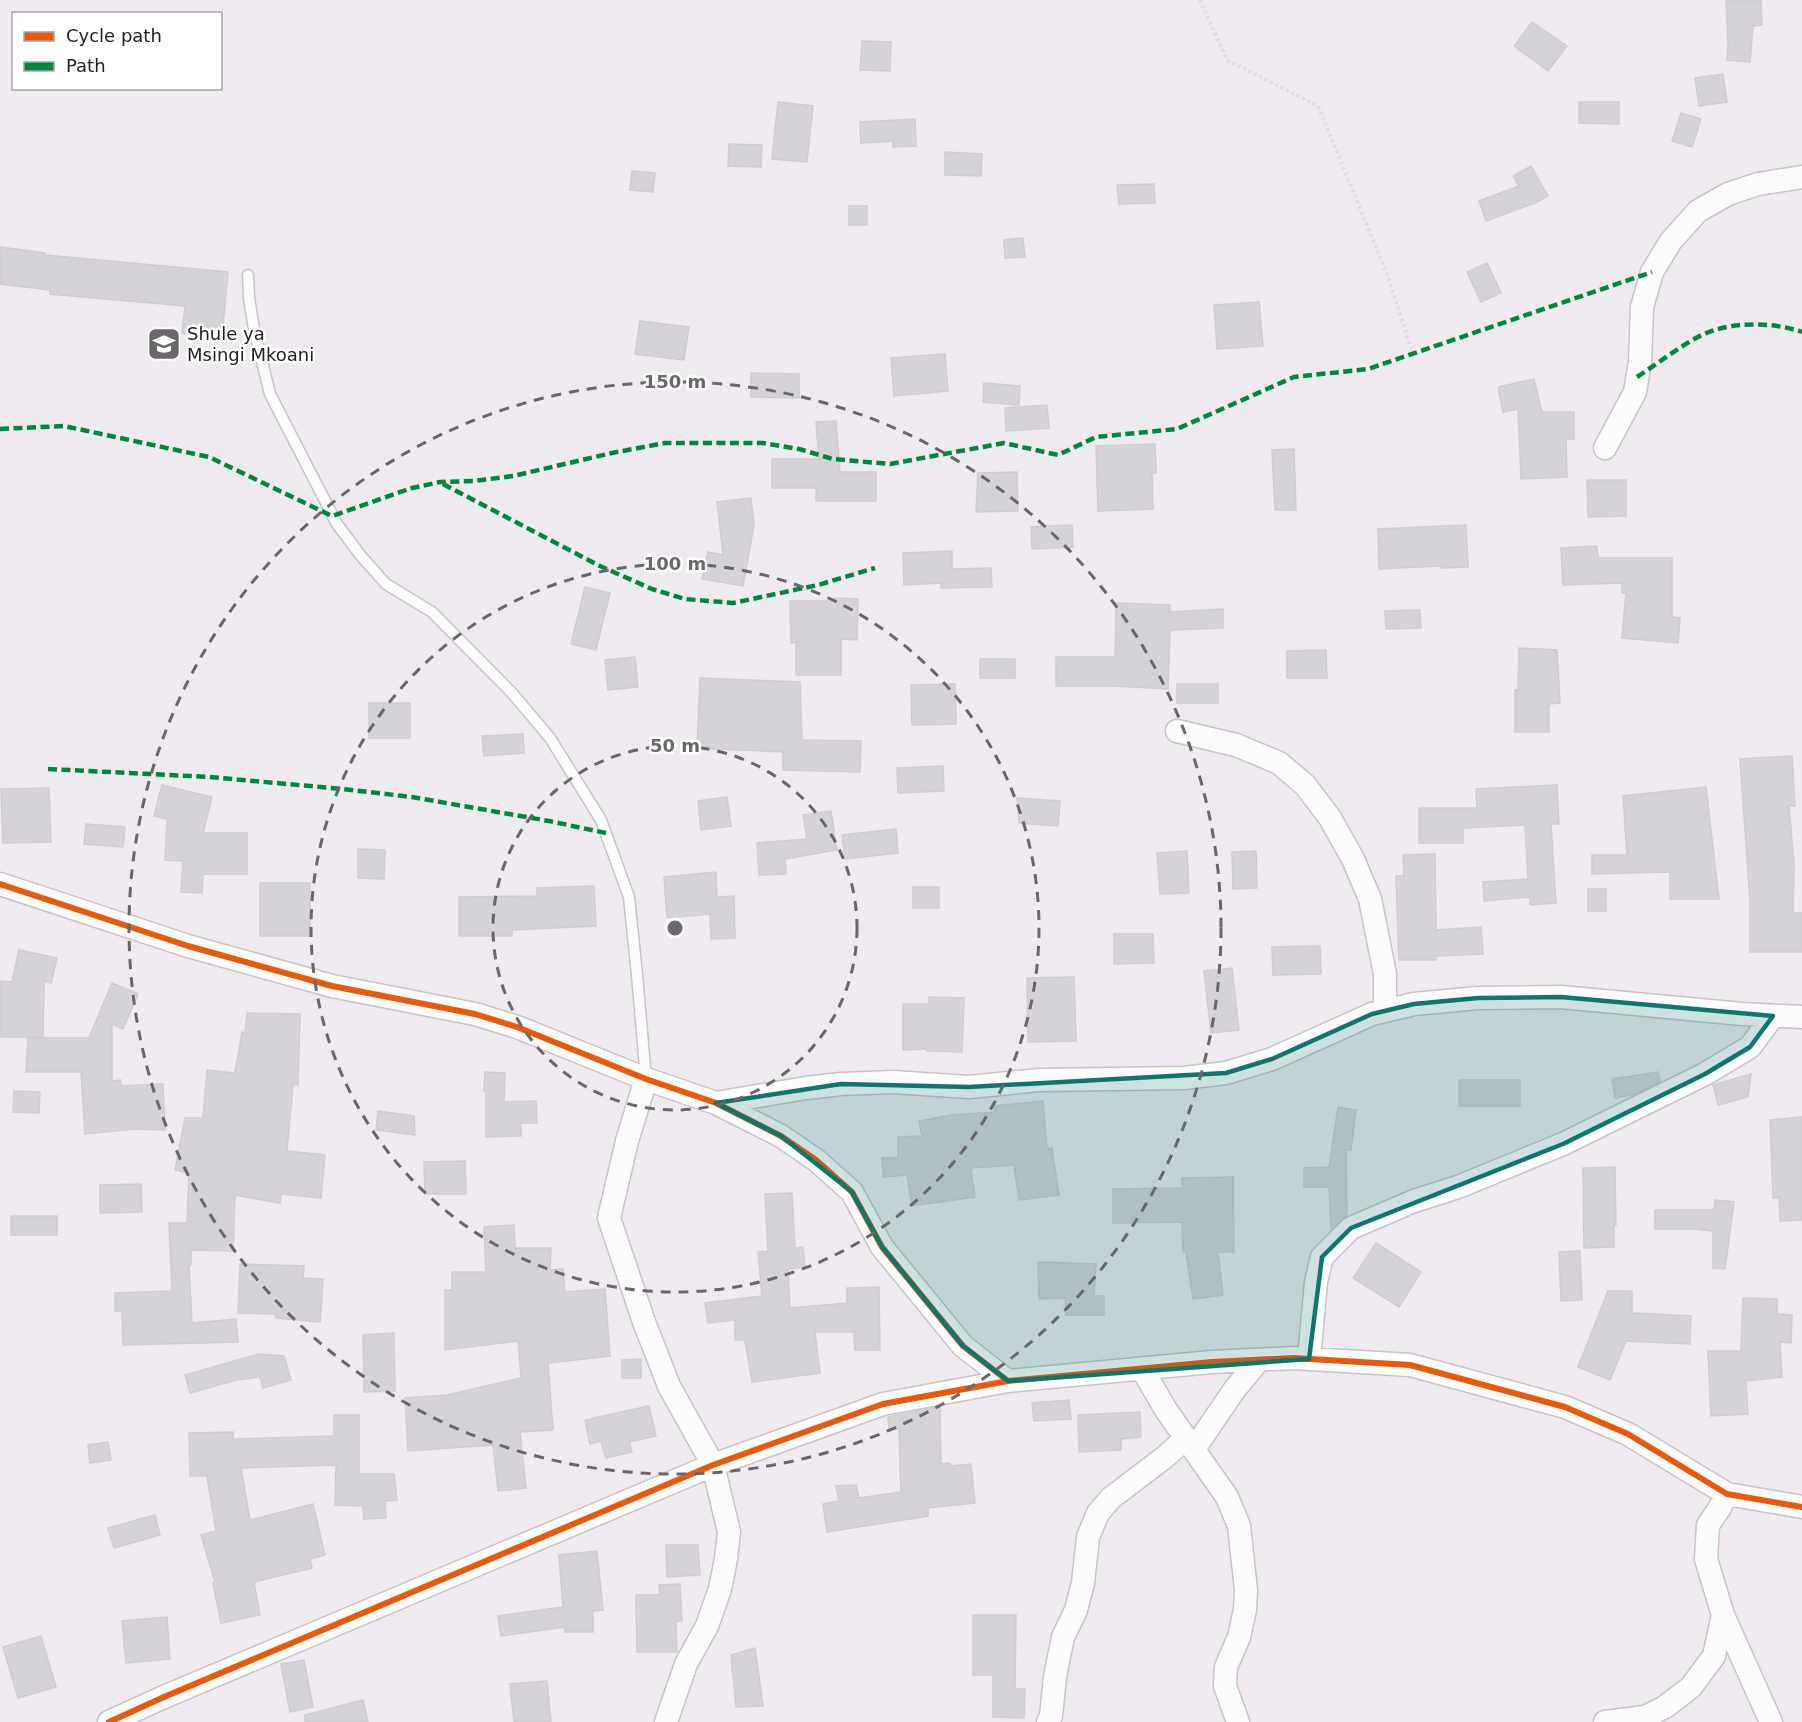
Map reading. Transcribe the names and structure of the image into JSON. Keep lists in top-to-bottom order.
{
  "places": {
    "school or university": ["Shule ya Msingi Mkoani"]
  },
  "legend": ["Cycle path", "Path"],
  "rings": ["150 m", "100 m", "50 m"]
}
